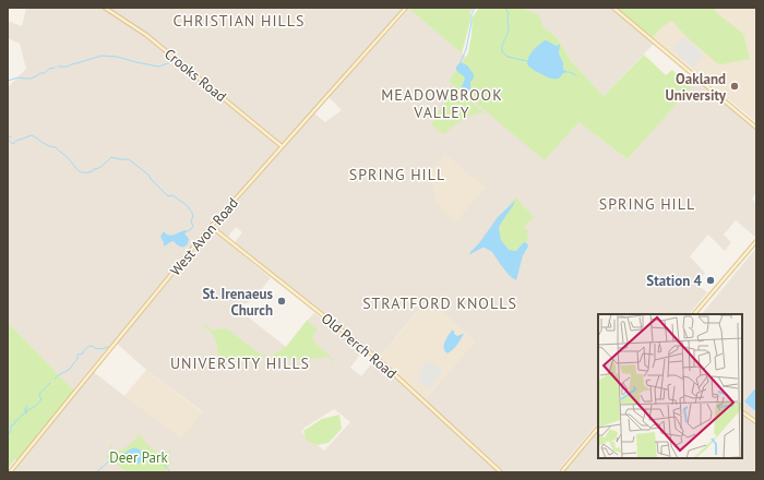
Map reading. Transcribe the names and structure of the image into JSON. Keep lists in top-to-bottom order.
{
  "streets": {
    "street": ["Crooks Road", "West Avon Road", "Old Perch Road"]
  },
  "crossings": [
    ["Crooks Road", "West Avon Road"],
    ["West Avon Road", "Old Perch Road"]
  ],
  "districts": [
    "CHRISTIAN HILLS",
    "MEADOWBROOK VALLEY",
    "SPRING HILL",
    "SPRING HILL",
    "STRATFORD KNOLLS",
    "UNIVERSITY HILLS"
  ],
  "parks": ["Deer Park"],
  "places": ["Oakland University", "Station 4", "St. Irenaeus Church"]
}
